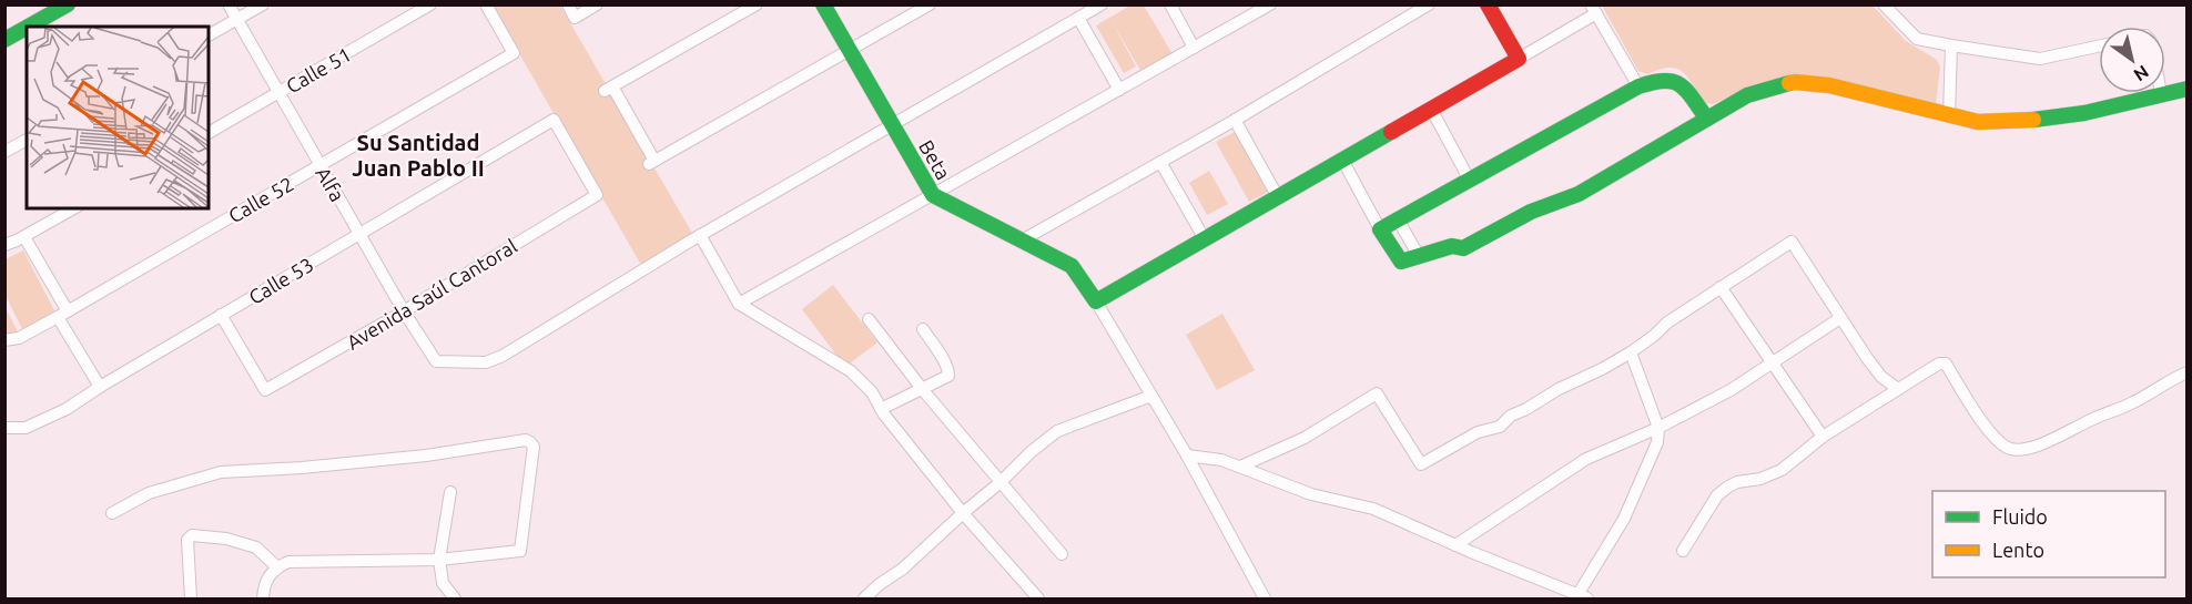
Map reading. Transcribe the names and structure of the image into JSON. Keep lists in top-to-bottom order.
{
  "streets": {
    "street": [
      "Calle 51",
      "Beta",
      "Alfa",
      "Calle 52",
      "Calle 53",
      "Avenida Saúl Cantoral"
    ]
  },
  "crossings": [
    ["Calle 51", "Alfa"],
    ["Alfa", "Calle 52"],
    ["Alfa", "Calle 53"],
    ["Alfa", "Avenida Saúl Cantoral"],
    ["Calle 53", "Avenida Saúl Cantoral"]
  ],
  "districts": ["Su Santidad Juan Pablo II"],
  "legend": ["Fluido", "Lento"],
  "north": "bottom right"
}
